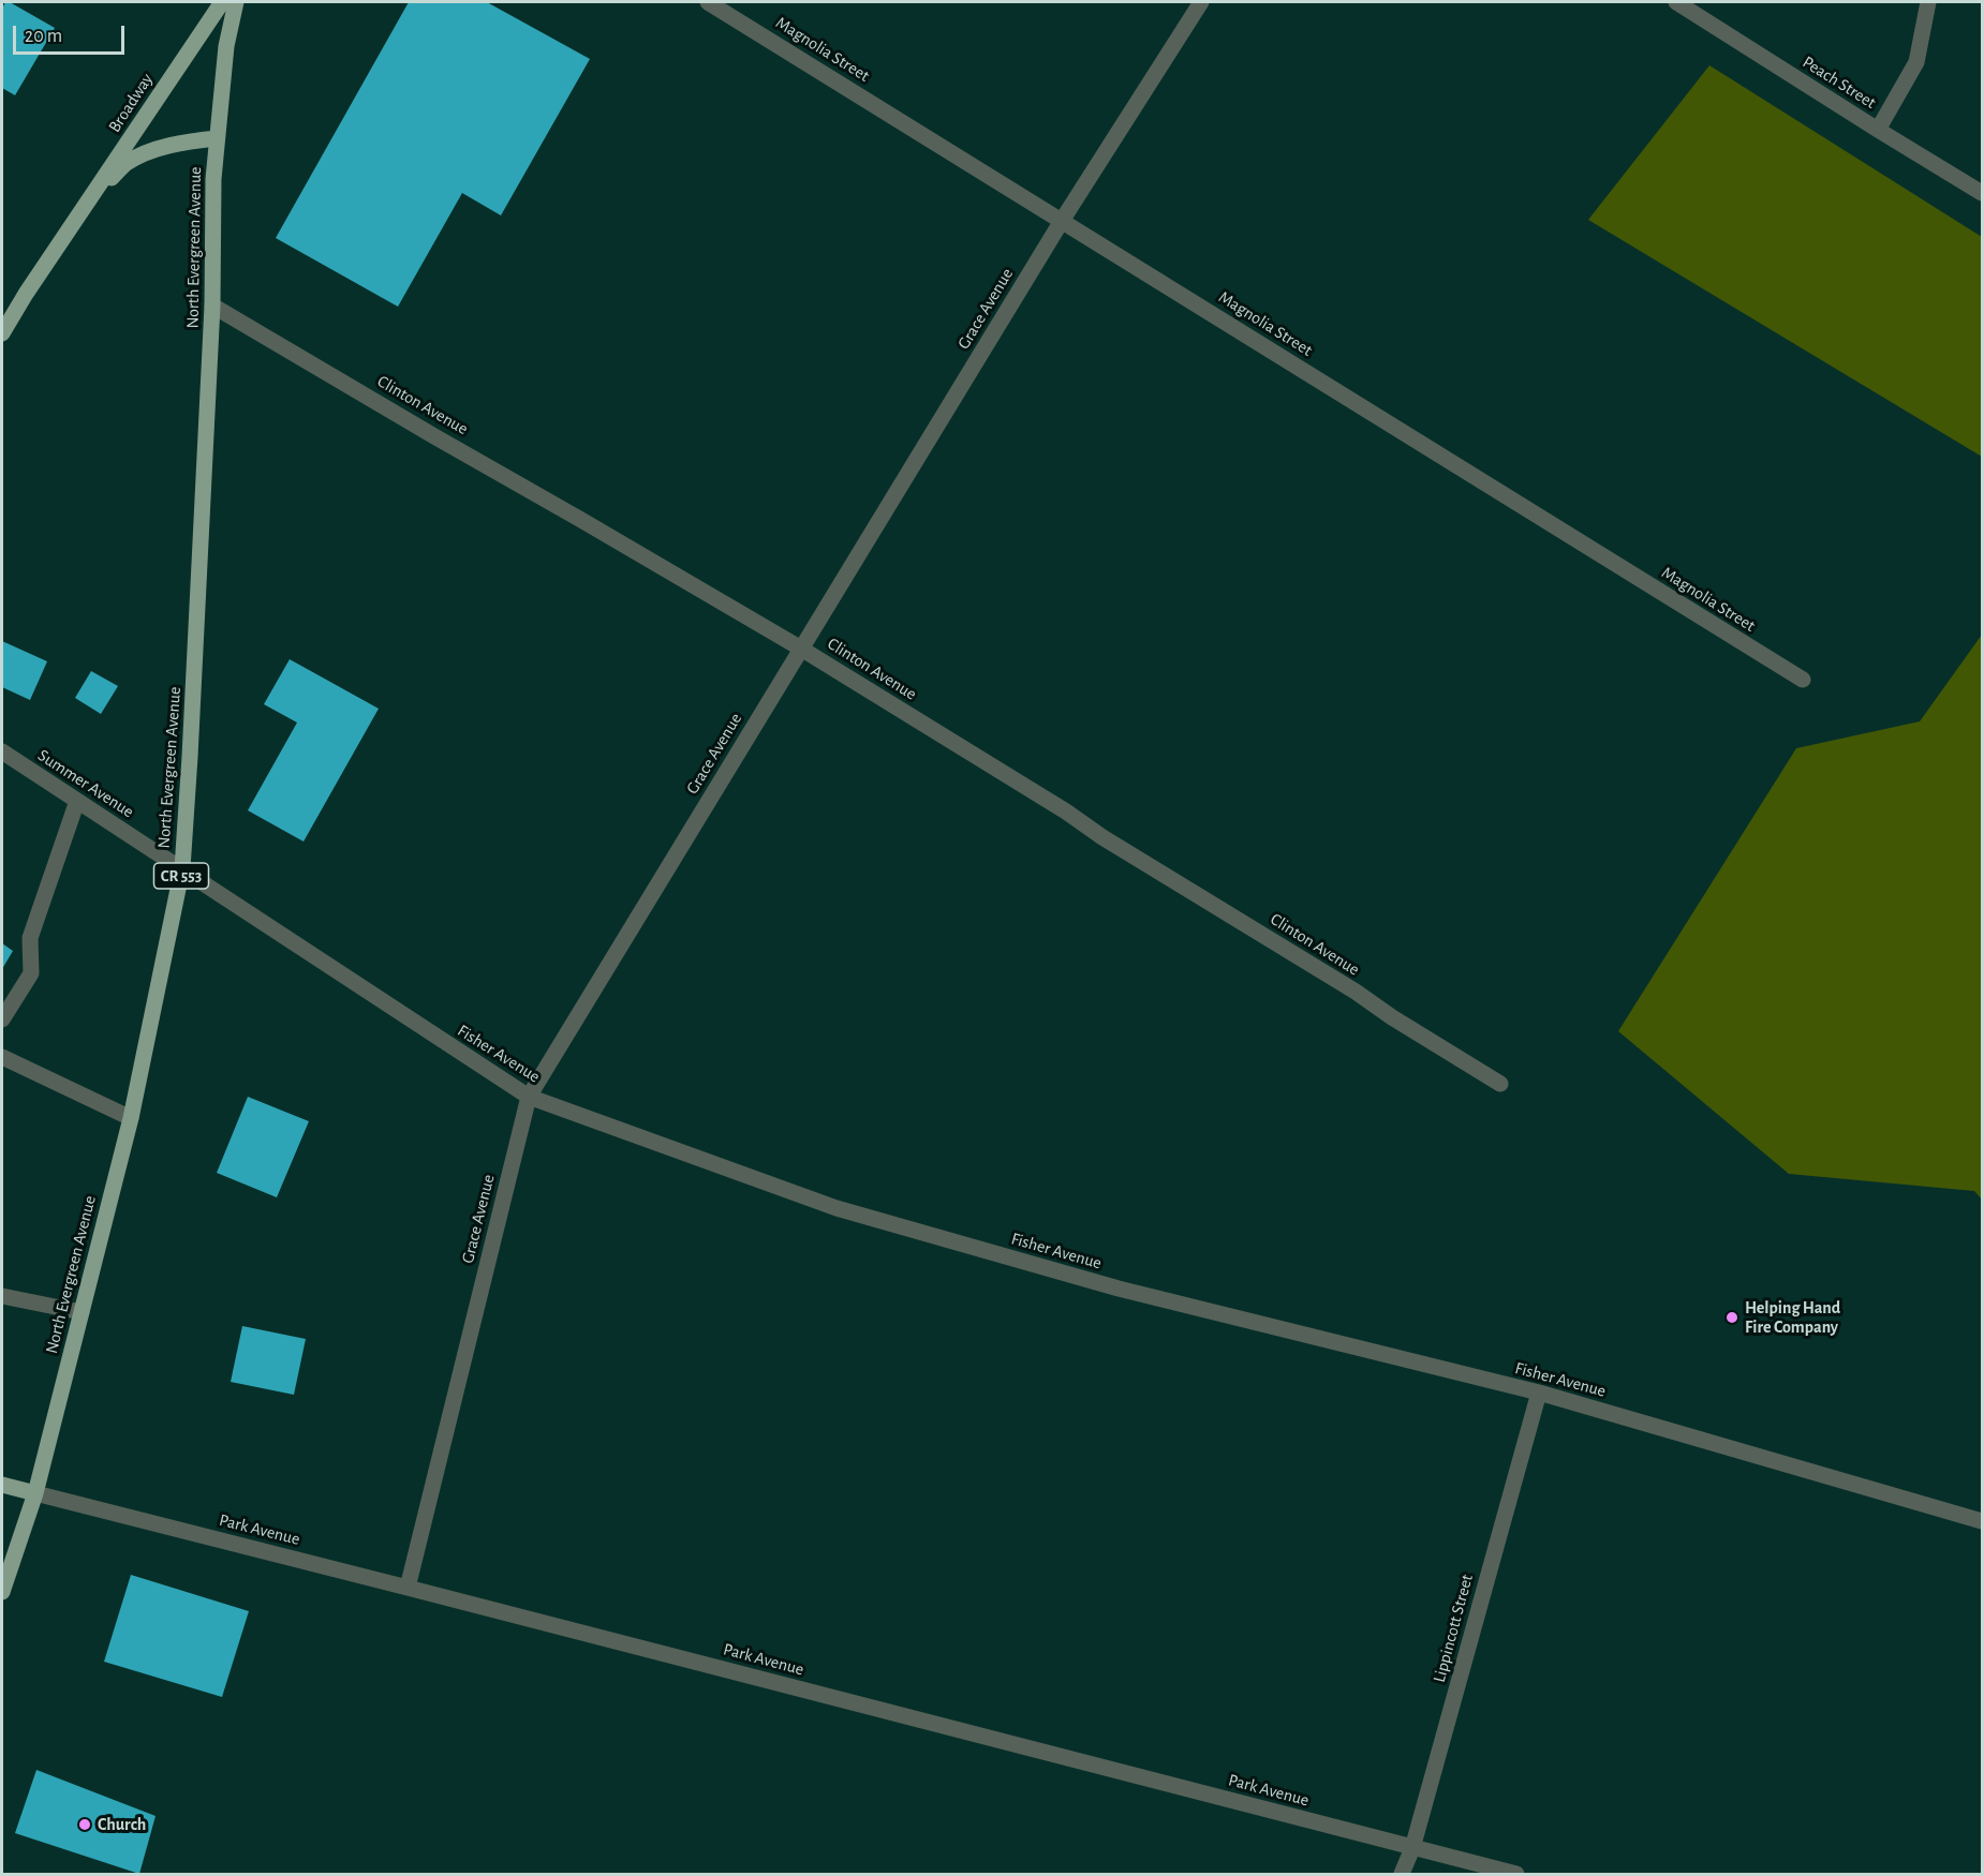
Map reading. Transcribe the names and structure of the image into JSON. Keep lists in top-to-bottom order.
{
  "streets": {
    "main road": [
      "Broadway",
      "North Evergreen Avenue",
      "CR 553",
      "Park Avenue"
    ],
    "street": [
      "Magnolia Street",
      "Peach Street",
      "Grace Avenue",
      "Clinton Avenue",
      "Summer Avenue",
      "Fisher Avenue",
      "Lippincott Street"
    ]
  },
  "crossings": [
    ["Magnolia Street", "Grace Avenue"],
    ["Broadway", "North Evergreen Avenue"],
    ["North Evergreen Avenue", "Clinton Avenue"],
    ["North Evergreen Avenue", "Summer Avenue"],
    ["North Evergreen Avenue", "Fisher Avenue"],
    ["North Evergreen Avenue", "Park Avenue"],
    ["Grace Avenue", "Clinton Avenue"],
    ["Grace Avenue", "Fisher Avenue"],
    ["Grace Avenue", "Park Avenue"],
    ["Summer Avenue", "Fisher Avenue"],
    ["Fisher Avenue", "Lippincott Street"],
    ["Park Avenue", "Lippincott Street"]
  ],
  "places": ["Helping Hand Fire Company", "Church"],
  "scale_bar": "20 m"
}
